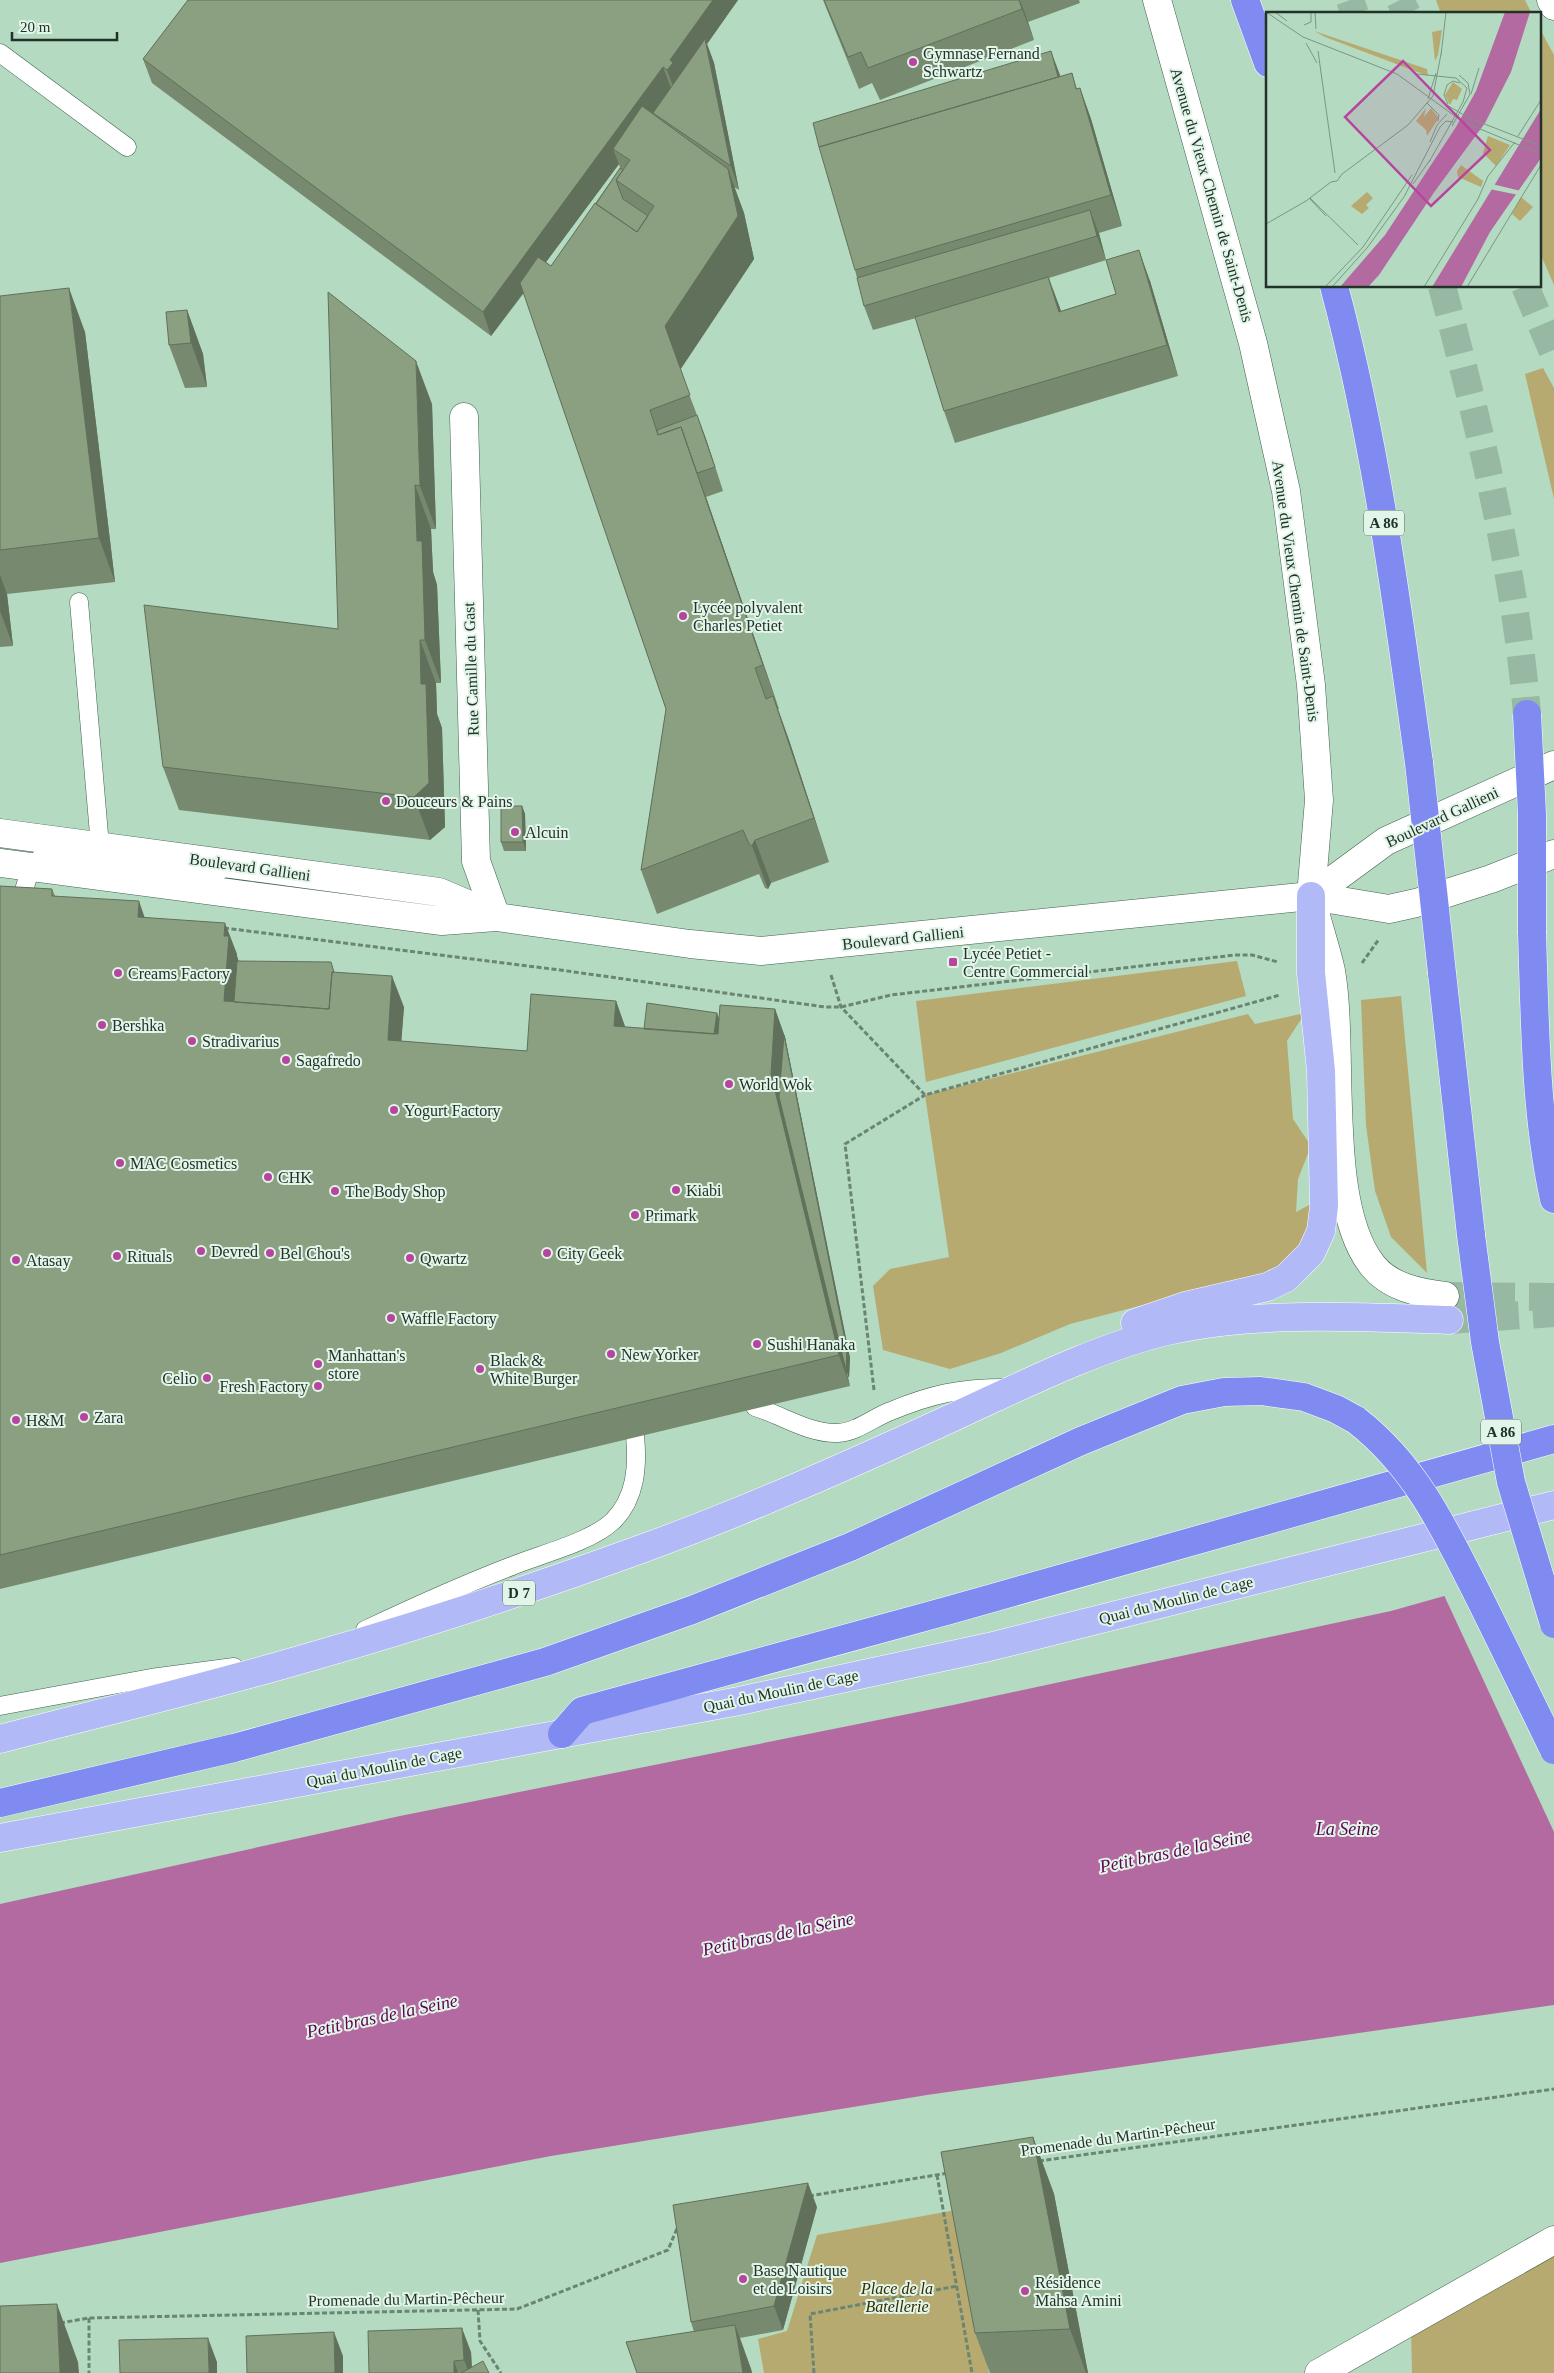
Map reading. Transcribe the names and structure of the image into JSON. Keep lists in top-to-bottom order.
{
  "streets": {
    "highway": ["A 86"],
    "main road": [
      "Avenue du Vieux Chemin de Saint-Denis",
      "Rue Camille du Gast",
      "Boulevard Gallieni",
      "D 7",
      "Quai du Moulin de Cage"
    ],
    "path": ["Promenade du Martin-Pêcheur"]
  },
  "crossings": [
    ["Avenue du Vieux Chemin de Saint-Denis", "Boulevard Gallieni"],
    ["Avenue du Vieux Chemin de Saint-Denis", "D 7"],
    ["Rue Camille du Gast", "Boulevard Gallieni"]
  ],
  "water": ["La Seine", "Petit bras de la Seine"],
  "parks": ["Place de la Batellerie"],
  "places": {
    "other": [
      "Gymnase Fernand Schwartz",
      "Lycée polyvalent Charles Petiet",
      "Douceurs & Pains",
      "Alcuin",
      "Creams Factory",
      "Bershka",
      "Stradivarius",
      "Sagafredo",
      "World Wok",
      "Yogurt Factory",
      "MAC Cosmetics",
      "CHK",
      "Kiabi",
      "The Body Shop",
      "Primark",
      "Devred",
      "Bel Chou's",
      "City Geek",
      "Rituals",
      "Qwartz",
      "Atasay",
      "Waffle Factory",
      "Sushi Hanaka",
      "New Yorker",
      "Manhattan's store",
      "Black & White Burger",
      "Celio",
      "Fresh Factory",
      "Zara",
      "H&M",
      "Base Nautique et de Loisirs",
      "Résidence Mahsa Amini"
    ],
    "transit": ["Lycée Petiet - Centre Commercial"]
  },
  "scale_bar": "20 m"
}
